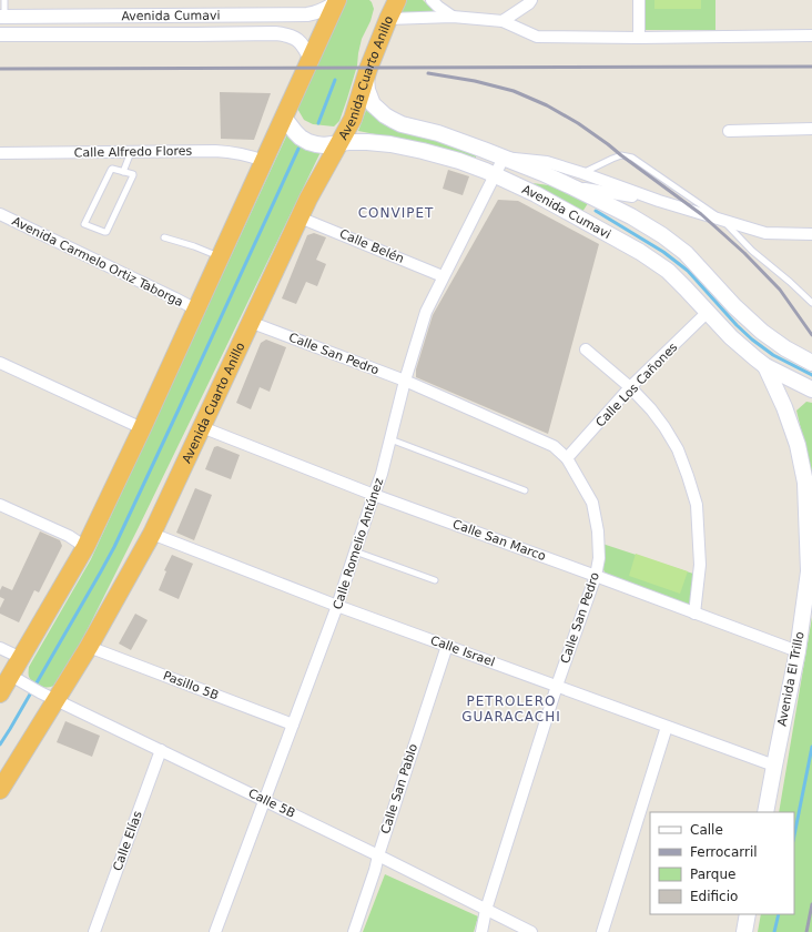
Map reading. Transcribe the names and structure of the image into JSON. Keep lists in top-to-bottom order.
{
  "streets": {
    "highway": ["Avenida Cuarto Anillo"],
    "main road": ["Avenida Cumavi", "Avenida El Trillo"],
    "street": [
      "Calle Alfredo Flores",
      "Calle Belén",
      "Avenida Carmelo Ortiz Taborga",
      "Calle San Pedro",
      "Calle Los Cañones",
      "Calle San Marco",
      "Calle Romelio Antúnez",
      "Calle Israel",
      "Pasillo 5B",
      "Calle San Pablo",
      "Calle 5B",
      "Calle Elías"
    ]
  },
  "crossings": [
    ["Avenida Cumavi", "Avenida Cuarto Anillo"],
    ["Avenida Cumavi", "Calle Los Cañones"],
    ["Avenida Cumavi", "Calle Romelio Antúnez"],
    ["Avenida Cumavi", "Avenida El Trillo"],
    ["Avenida Cuarto Anillo", "Calle Belén"],
    ["Avenida Cuarto Anillo", "Calle San Pedro"],
    ["Avenida Cuarto Anillo", "Calle San Marco"],
    ["Avenida Cuarto Anillo", "Calle Israel"],
    ["Avenida Cuarto Anillo", "Pasillo 5B"],
    ["Avenida Cuarto Anillo", "Calle 5B"],
    ["Calle Belén", "Calle Romelio Antúnez"],
    ["Calle San Pedro", "Calle Los Cañones"],
    ["Calle San Pedro", "Calle San Marco"],
    ["Calle San Pedro", "Calle Romelio Antúnez"],
    ["Calle San Pedro", "Calle Israel"],
    ["Calle San Pedro", "Calle 5B"],
    ["Calle San Marco", "Calle Romelio Antúnez"],
    ["Calle San Marco", "Avenida El Trillo"],
    ["Calle Romelio Antúnez", "Calle Israel"],
    ["Calle Romelio Antúnez", "Pasillo 5B"],
    ["Calle Romelio Antúnez", "Calle 5B"],
    ["Calle Israel", "Avenida El Trillo"],
    ["Calle Israel", "Calle San Pablo"],
    ["Calle San Pablo", "Calle 5B"],
    ["Calle 5B", "Calle Elías"]
  ],
  "districts": ["CONVIPET", "PETROLERO GUARACACHI"],
  "legend": [
    "Calle",
    "Ferrocarril",
    "Parque",
    "Edificio"
  ]
}
